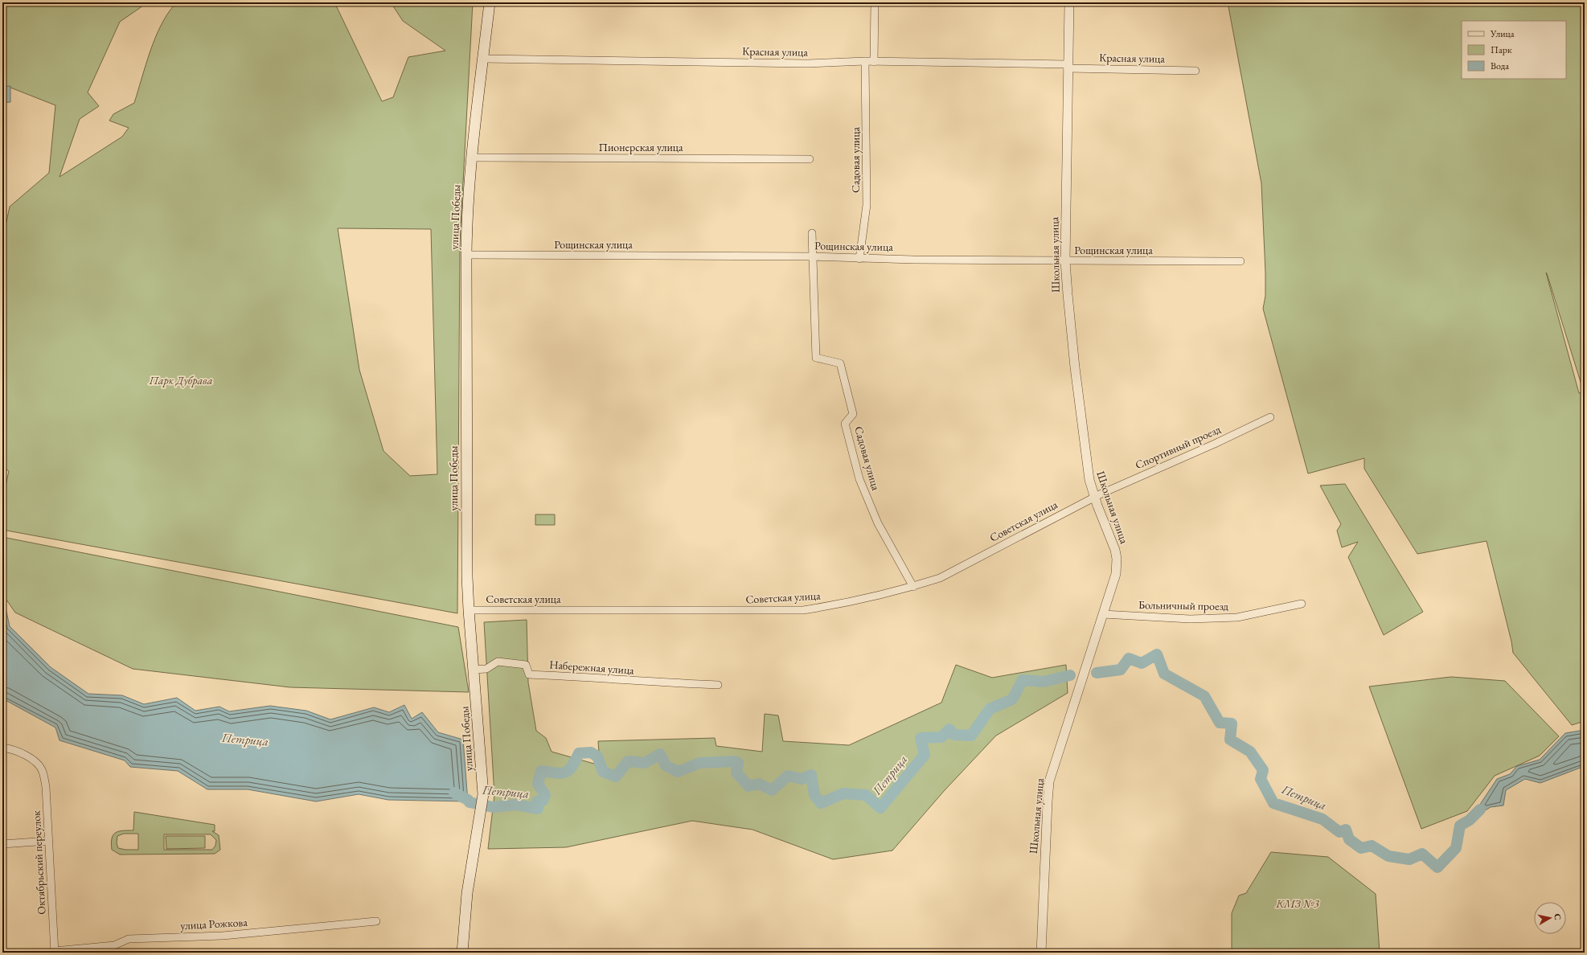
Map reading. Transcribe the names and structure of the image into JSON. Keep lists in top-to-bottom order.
{
  "streets": {
    "main road": ["улица Победы"],
    "street": [
      "Красная улица",
      "Пионерская улица",
      "Садовая улица",
      "Рощинская улица",
      "Школьная улица",
      "Спортивный проезд",
      "Советская улица",
      "Больничный проезд",
      "Набережная улица",
      "Октябрьский переулок",
      "улица Рожкова"
    ]
  },
  "crossings": [
    ["Красная улица", "Садовая улица"],
    ["Красная улица", "улица Победы"],
    ["Красная улица", "Школьная улица"],
    ["Пионерская улица", "улица Победы"],
    ["Садовая улица", "Рощинская улица"],
    ["Садовая улица", "Советская улица"],
    ["улица Победы", "Рощинская улица"],
    ["улица Победы", "Советская улица"],
    ["улица Победы", "Набережная улица"],
    ["Рощинская улица", "Школьная улица"],
    ["Школьная улица", "Спортивный проезд"],
    ["Школьная улица", "Советская улица"],
    ["Школьная улица", "Больничный проезд"],
    ["Спортивный проезд", "Советская улица"],
    ["Октябрьский переулок", "улица Рожкова"]
  ],
  "water": ["Петрица"],
  "parks": ["Парк Дубрава", "КМЗ №3"],
  "legend": ["Улица", "Парк", "Вода"],
  "north": "right"
}
